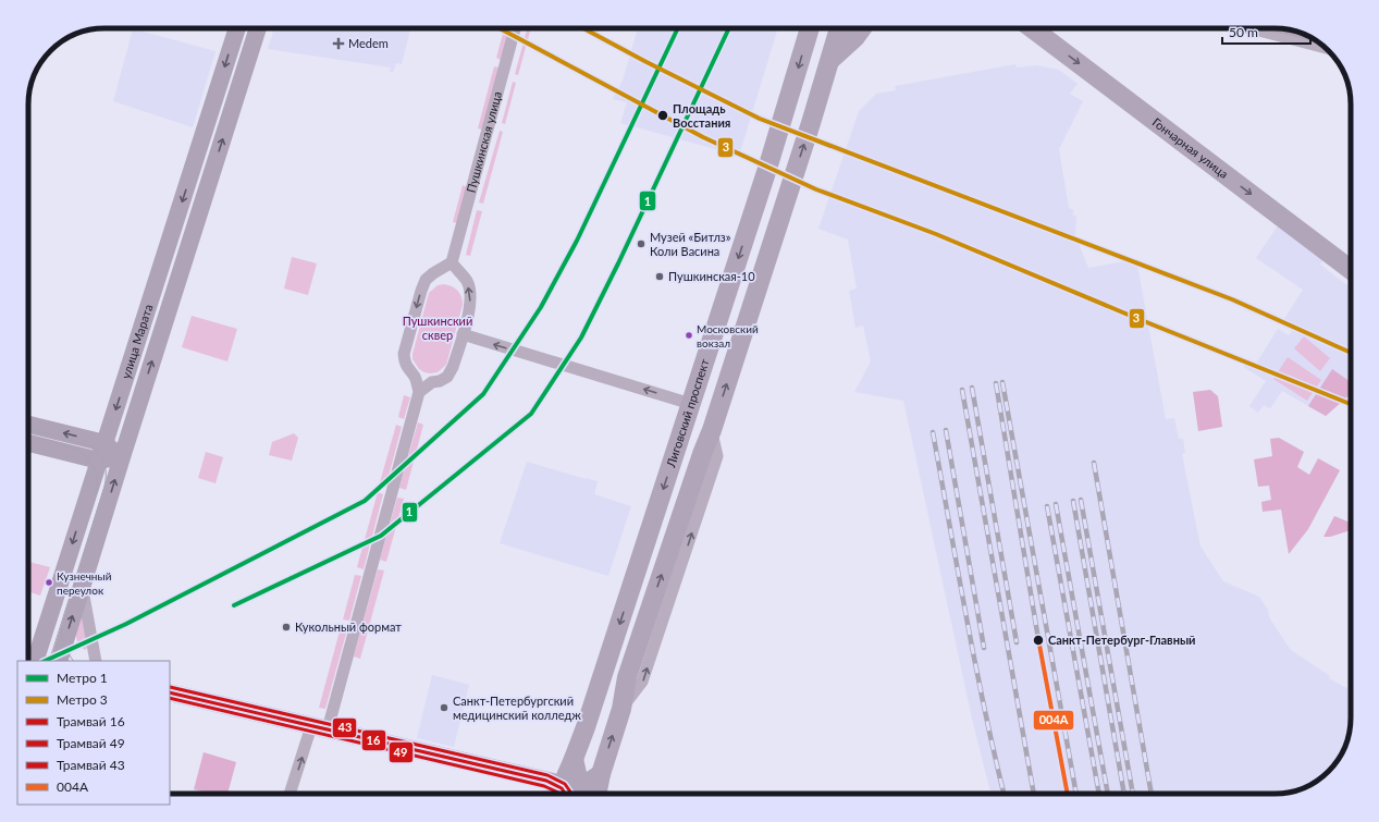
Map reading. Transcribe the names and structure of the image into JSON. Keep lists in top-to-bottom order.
{
  "streets": {
    "main road": ["Гончарная улица", "Лиговский проспект"],
    "street": ["Пушкинская улица", "улица Марата"]
  },
  "one_way": ["Гончарная улица"],
  "parks": ["Пушкинский сквер"],
  "places": {
    "health": ["Medem"],
    "other": [
      "Площадь Восстания",
      "Музей «Битлз» Коли Васина",
      "Пушкинская-10",
      "Московский вокзал",
      "Кузнечный переулок",
      "Кукольный формат",
      "Санкт-Петербург-Главный",
      "Санкт-Петербургский медицинский колледж"
    ]
  },
  "lines": [
    "metro line 1",
    "metro line 3",
    "transit line 004А",
    "tram line 43",
    "tram line 16",
    "tram line 49"
  ],
  "legend": [
    "Метро 1",
    "Метро 3",
    "Трамвай 16",
    "Трамвай 49",
    "Трамвай 43",
    "004А"
  ],
  "scale_bar": "50 m"
}
